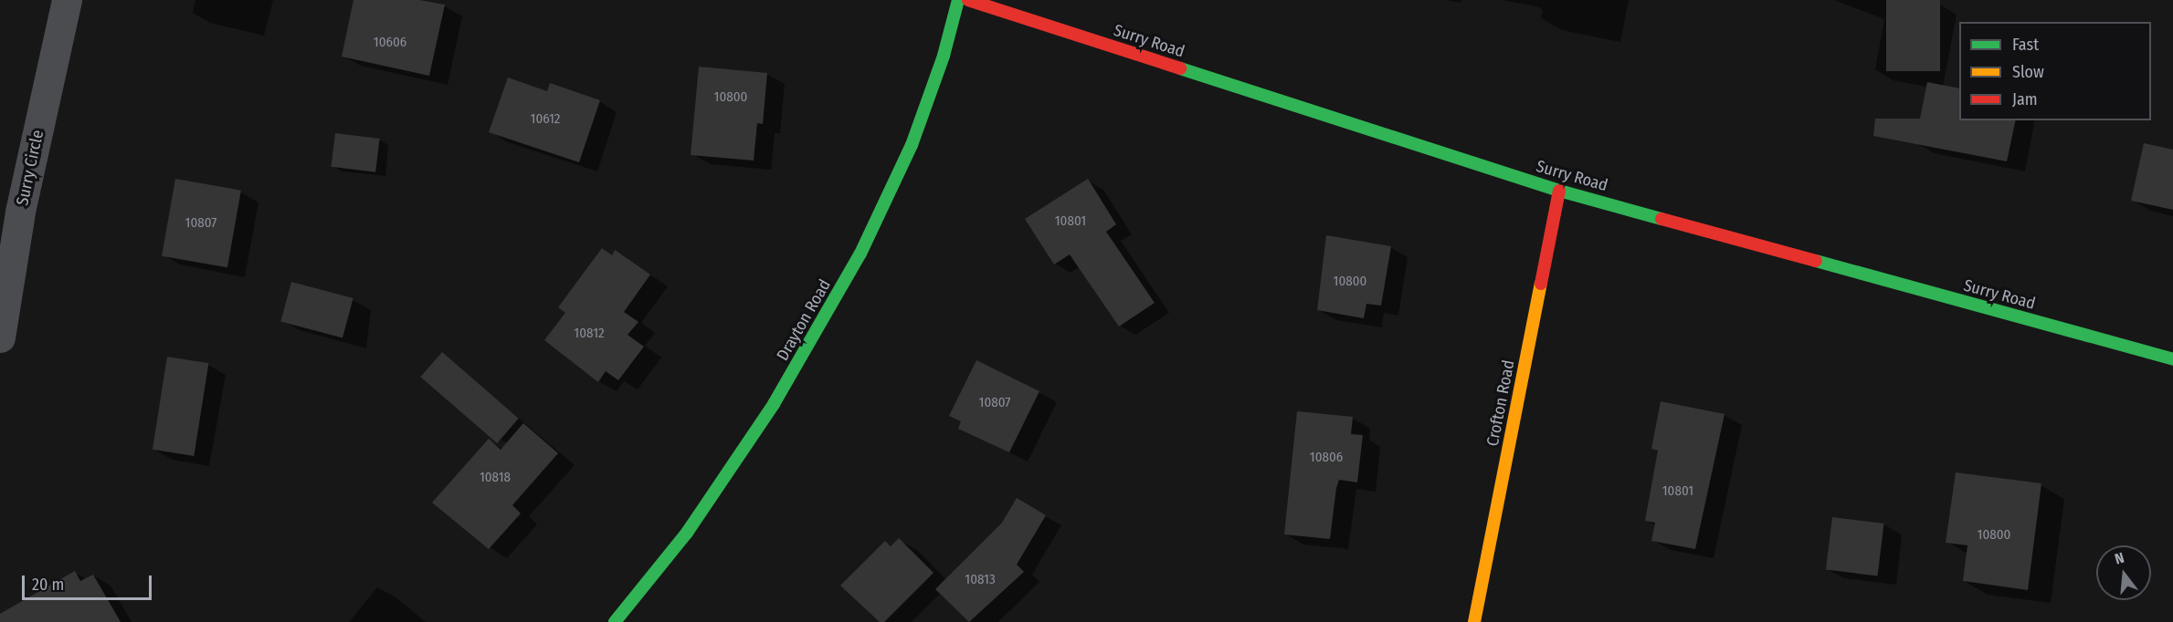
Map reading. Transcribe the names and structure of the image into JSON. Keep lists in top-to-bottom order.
{
  "streets": {
    "street": [
      "Surry Road",
      "Surry Circle",
      "Drayton Road",
      "Crofton Road"
    ]
  },
  "crossings": [
    ["Surry Road", "Crofton Road"]
  ],
  "house_numbers": [
    "10606",
    "10800",
    "10612",
    "10801",
    "10807",
    "10800",
    "10812",
    "10807",
    "10806",
    "10818",
    "10801",
    "10800",
    "10813"
  ],
  "legend": ["Fast", "Slow", "Jam"],
  "scale_bar": "20 m",
  "north": "top"
}
